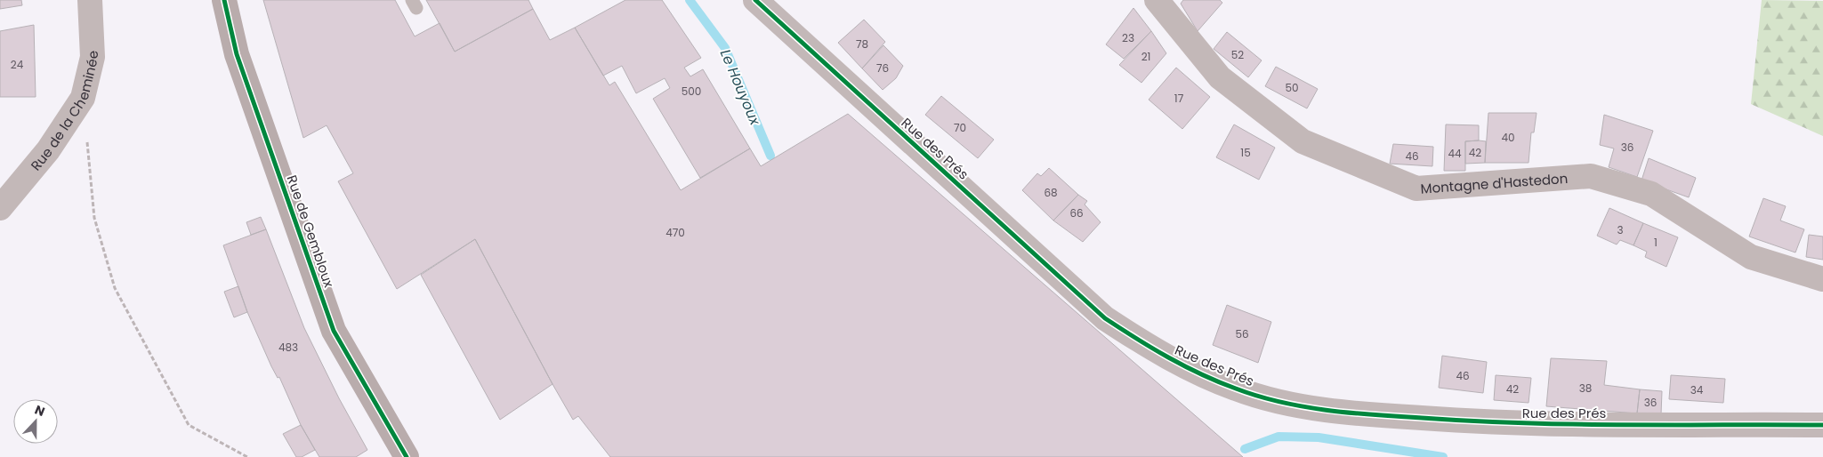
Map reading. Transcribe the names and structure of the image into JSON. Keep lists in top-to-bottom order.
{
  "streets": {
    "main road": ["Rue de Gembloux"],
    "street": ["Rue de la Cheminée", "Rue des Prés", "Montagne d'Hastedon"]
  },
  "water": ["Le Houyoux"],
  "house_numbers": [
    "23",
    "78",
    "52",
    "21",
    "24",
    "76",
    "50",
    "500",
    "17",
    "70",
    "40",
    "36",
    "15",
    "42",
    "44",
    "46",
    "68",
    "66",
    "3",
    "470",
    "1",
    "56",
    "483",
    "46",
    "38",
    "42",
    "34",
    "36"
  ],
  "north": "top"
}
